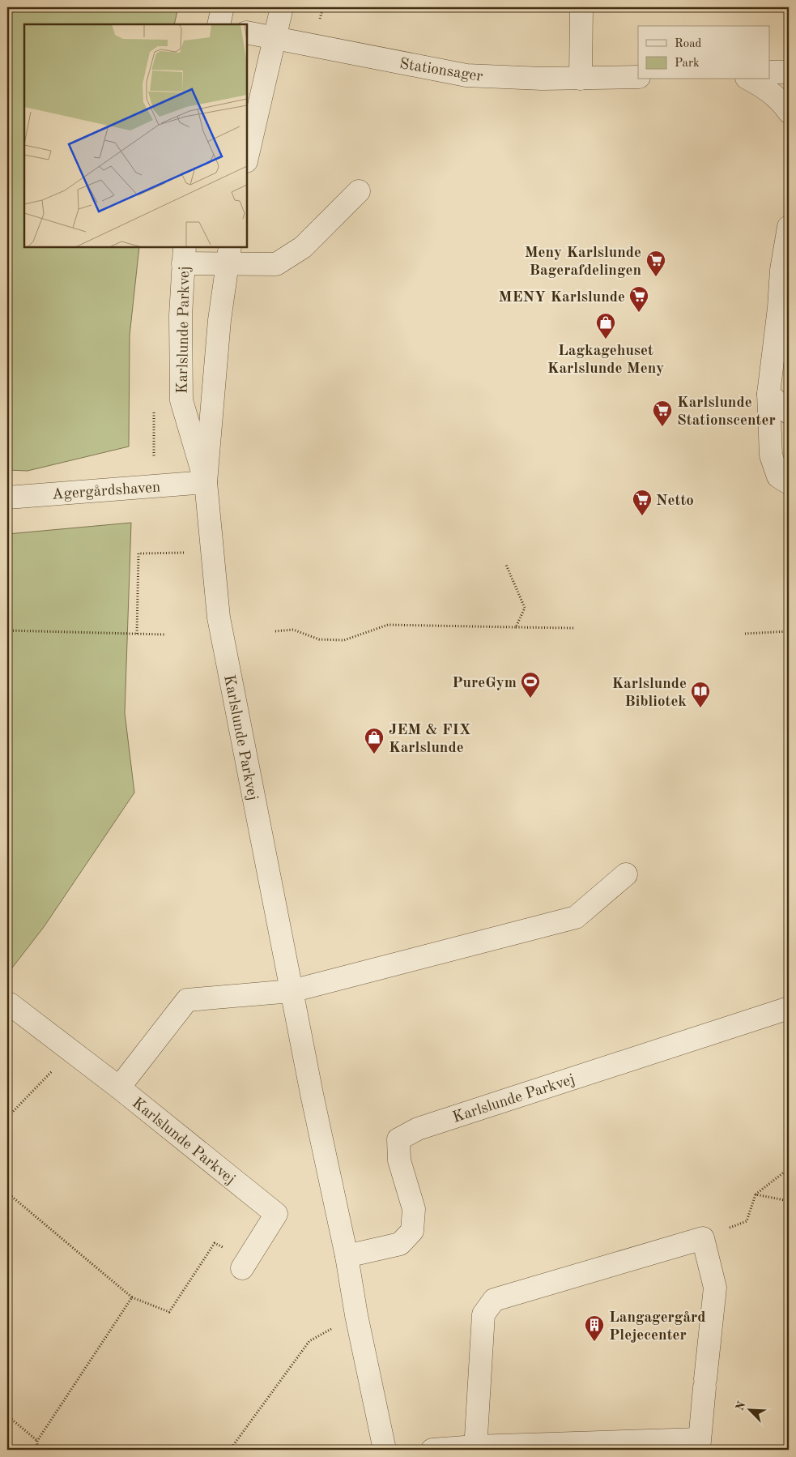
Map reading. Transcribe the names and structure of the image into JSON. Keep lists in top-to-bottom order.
{
  "streets": {
    "street": ["Stationsager", "Karlslunde Parkvej", "Agergårdshaven"]
  },
  "crossings": [
    ["Karlslunde Parkvej", "Agergårdshaven"]
  ],
  "places": {
    "supermarket": [
      "Meny Karlslunde Bagerafdelingen",
      "MENY Karlslunde",
      "Karlslunde Stationscenter",
      "Netto"
    ],
    "shop": ["Lagkagehuset Karlslunde Meny", "JEM & FIX Karlslunde"],
    "sports": ["PureGym"],
    "library": ["Karlslunde Bibliotek"],
    "building": ["Langagergård Plejecenter"]
  },
  "legend": ["Road", "Park"],
  "north": "top left"
}
